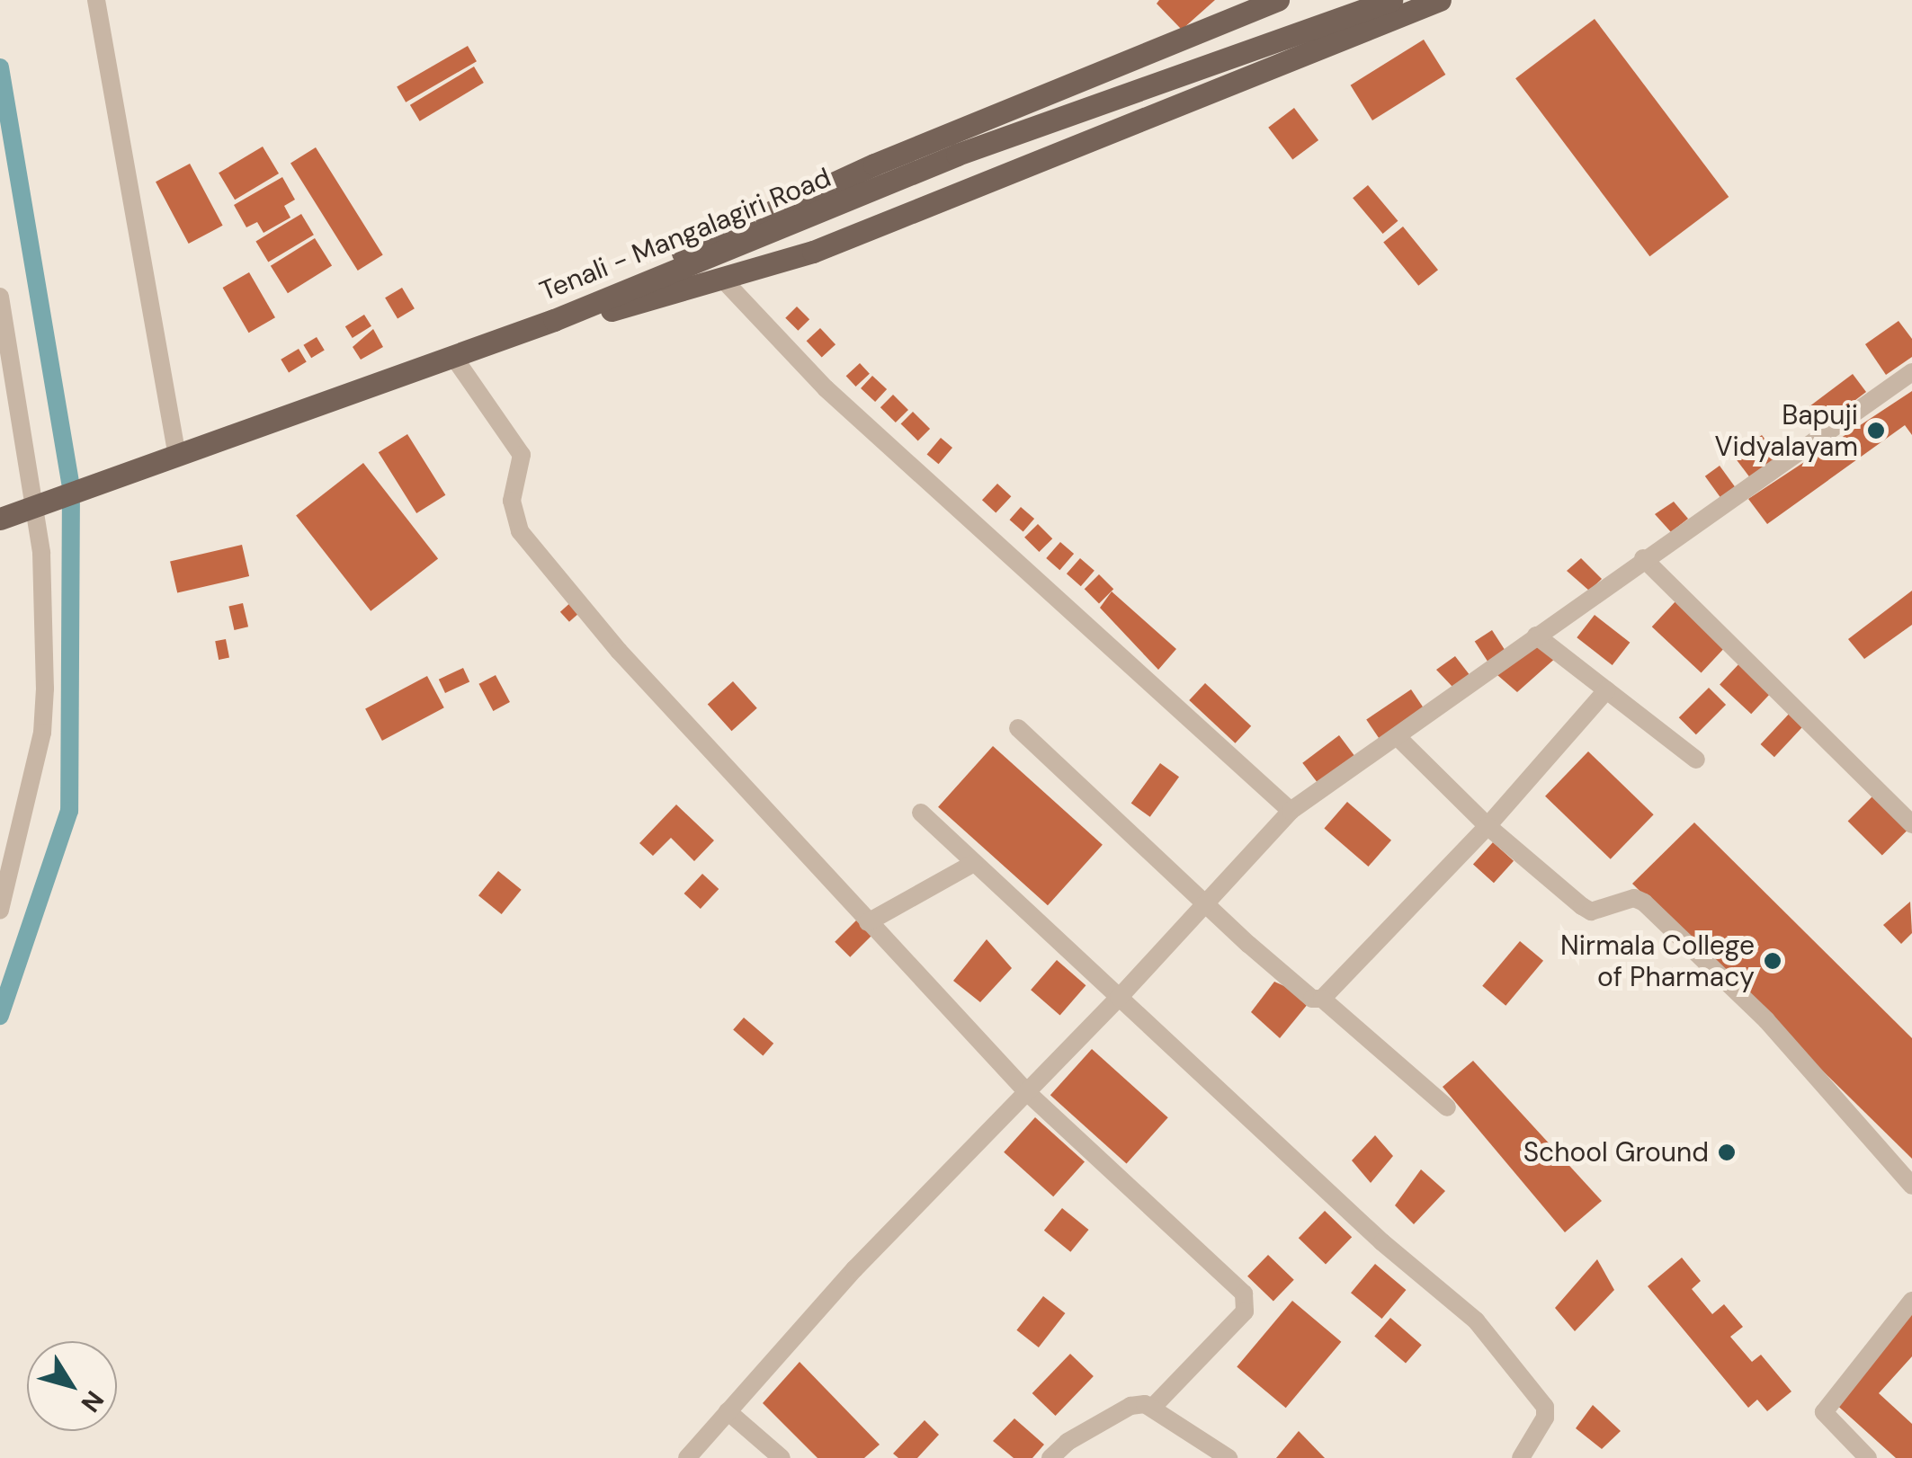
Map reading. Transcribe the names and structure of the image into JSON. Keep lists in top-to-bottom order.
{
  "streets": {
    "main road": ["Tenali - Mangalagiri Road"]
  },
  "places": ["Bapuji Vidyalayam", "Nirmala College of Pharmacy", "School Ground"],
  "north": "bottom right"
}
